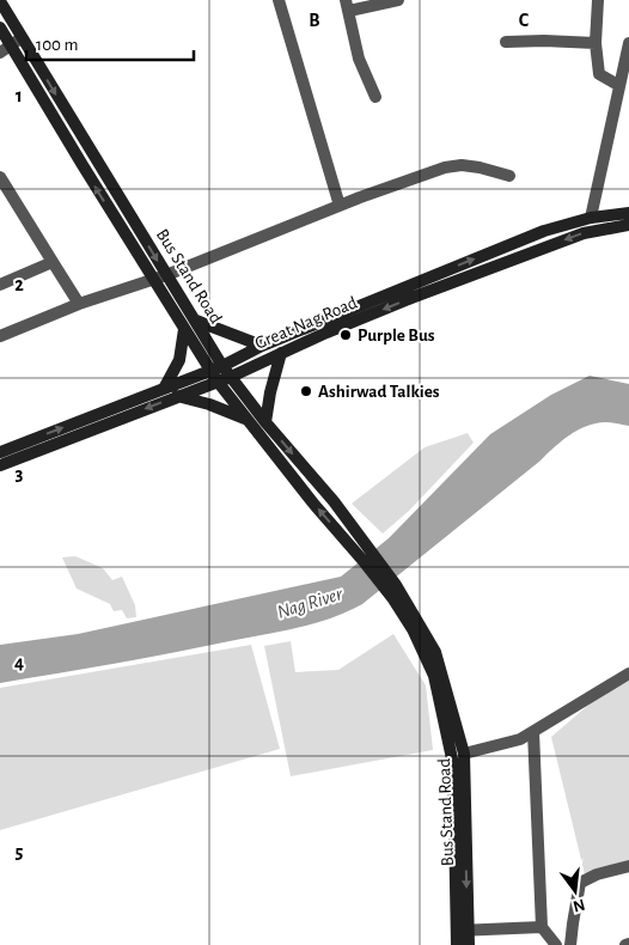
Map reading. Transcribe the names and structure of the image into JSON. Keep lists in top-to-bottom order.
{
  "streets": {
    "main road": ["Bus Stand Road", "Great Nag Road"]
  },
  "crossings": [
    ["Bus Stand Road", "Great Nag Road"]
  ],
  "water": ["Nag River"],
  "places": ["Purple Bus", "Ashirwad Talkies"],
  "scale_bar": "100 m",
  "north": "bottom",
  "grid": {
    "columns": ["B", "C"],
    "rows": [
      "1",
      "2",
      "3",
      "4",
      "5"
    ]
  }
}
